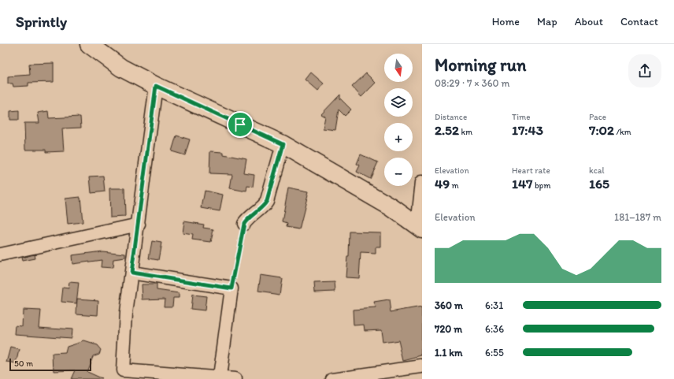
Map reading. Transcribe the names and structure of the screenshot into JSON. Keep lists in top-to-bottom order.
{
  "scale_bar": "50 m",
  "north": "bottom",
  "page": {
    "header": "Sprintly",
    "nav": [
      "Home",
      "Map",
      "About",
      "Contact"
    ],
    "heading": ["Morning run", "08:29 · 7 × 360 m"],
    "map_buttons": ["+", "−"],
    "stats": [
      ["Distance", "2.52 km"],
      ["Time", "17:43"],
      ["Pace", "7:02 /km"],
      ["Elevation", "49 m"],
      ["Heart rate", "147 bpm"],
      ["kcal", "165"]
    ],
    "chart": ["Elevation", "181–187 m"],
    "list": [
      {
        "name": "360 m",
        "note": "6:31"
      },
      {
        "name": "720 m",
        "note": "6:36"
      },
      {
        "name": "1.1 km",
        "note": "6:55"
      }
    ],
    "scale": "50 m"
  }
}
